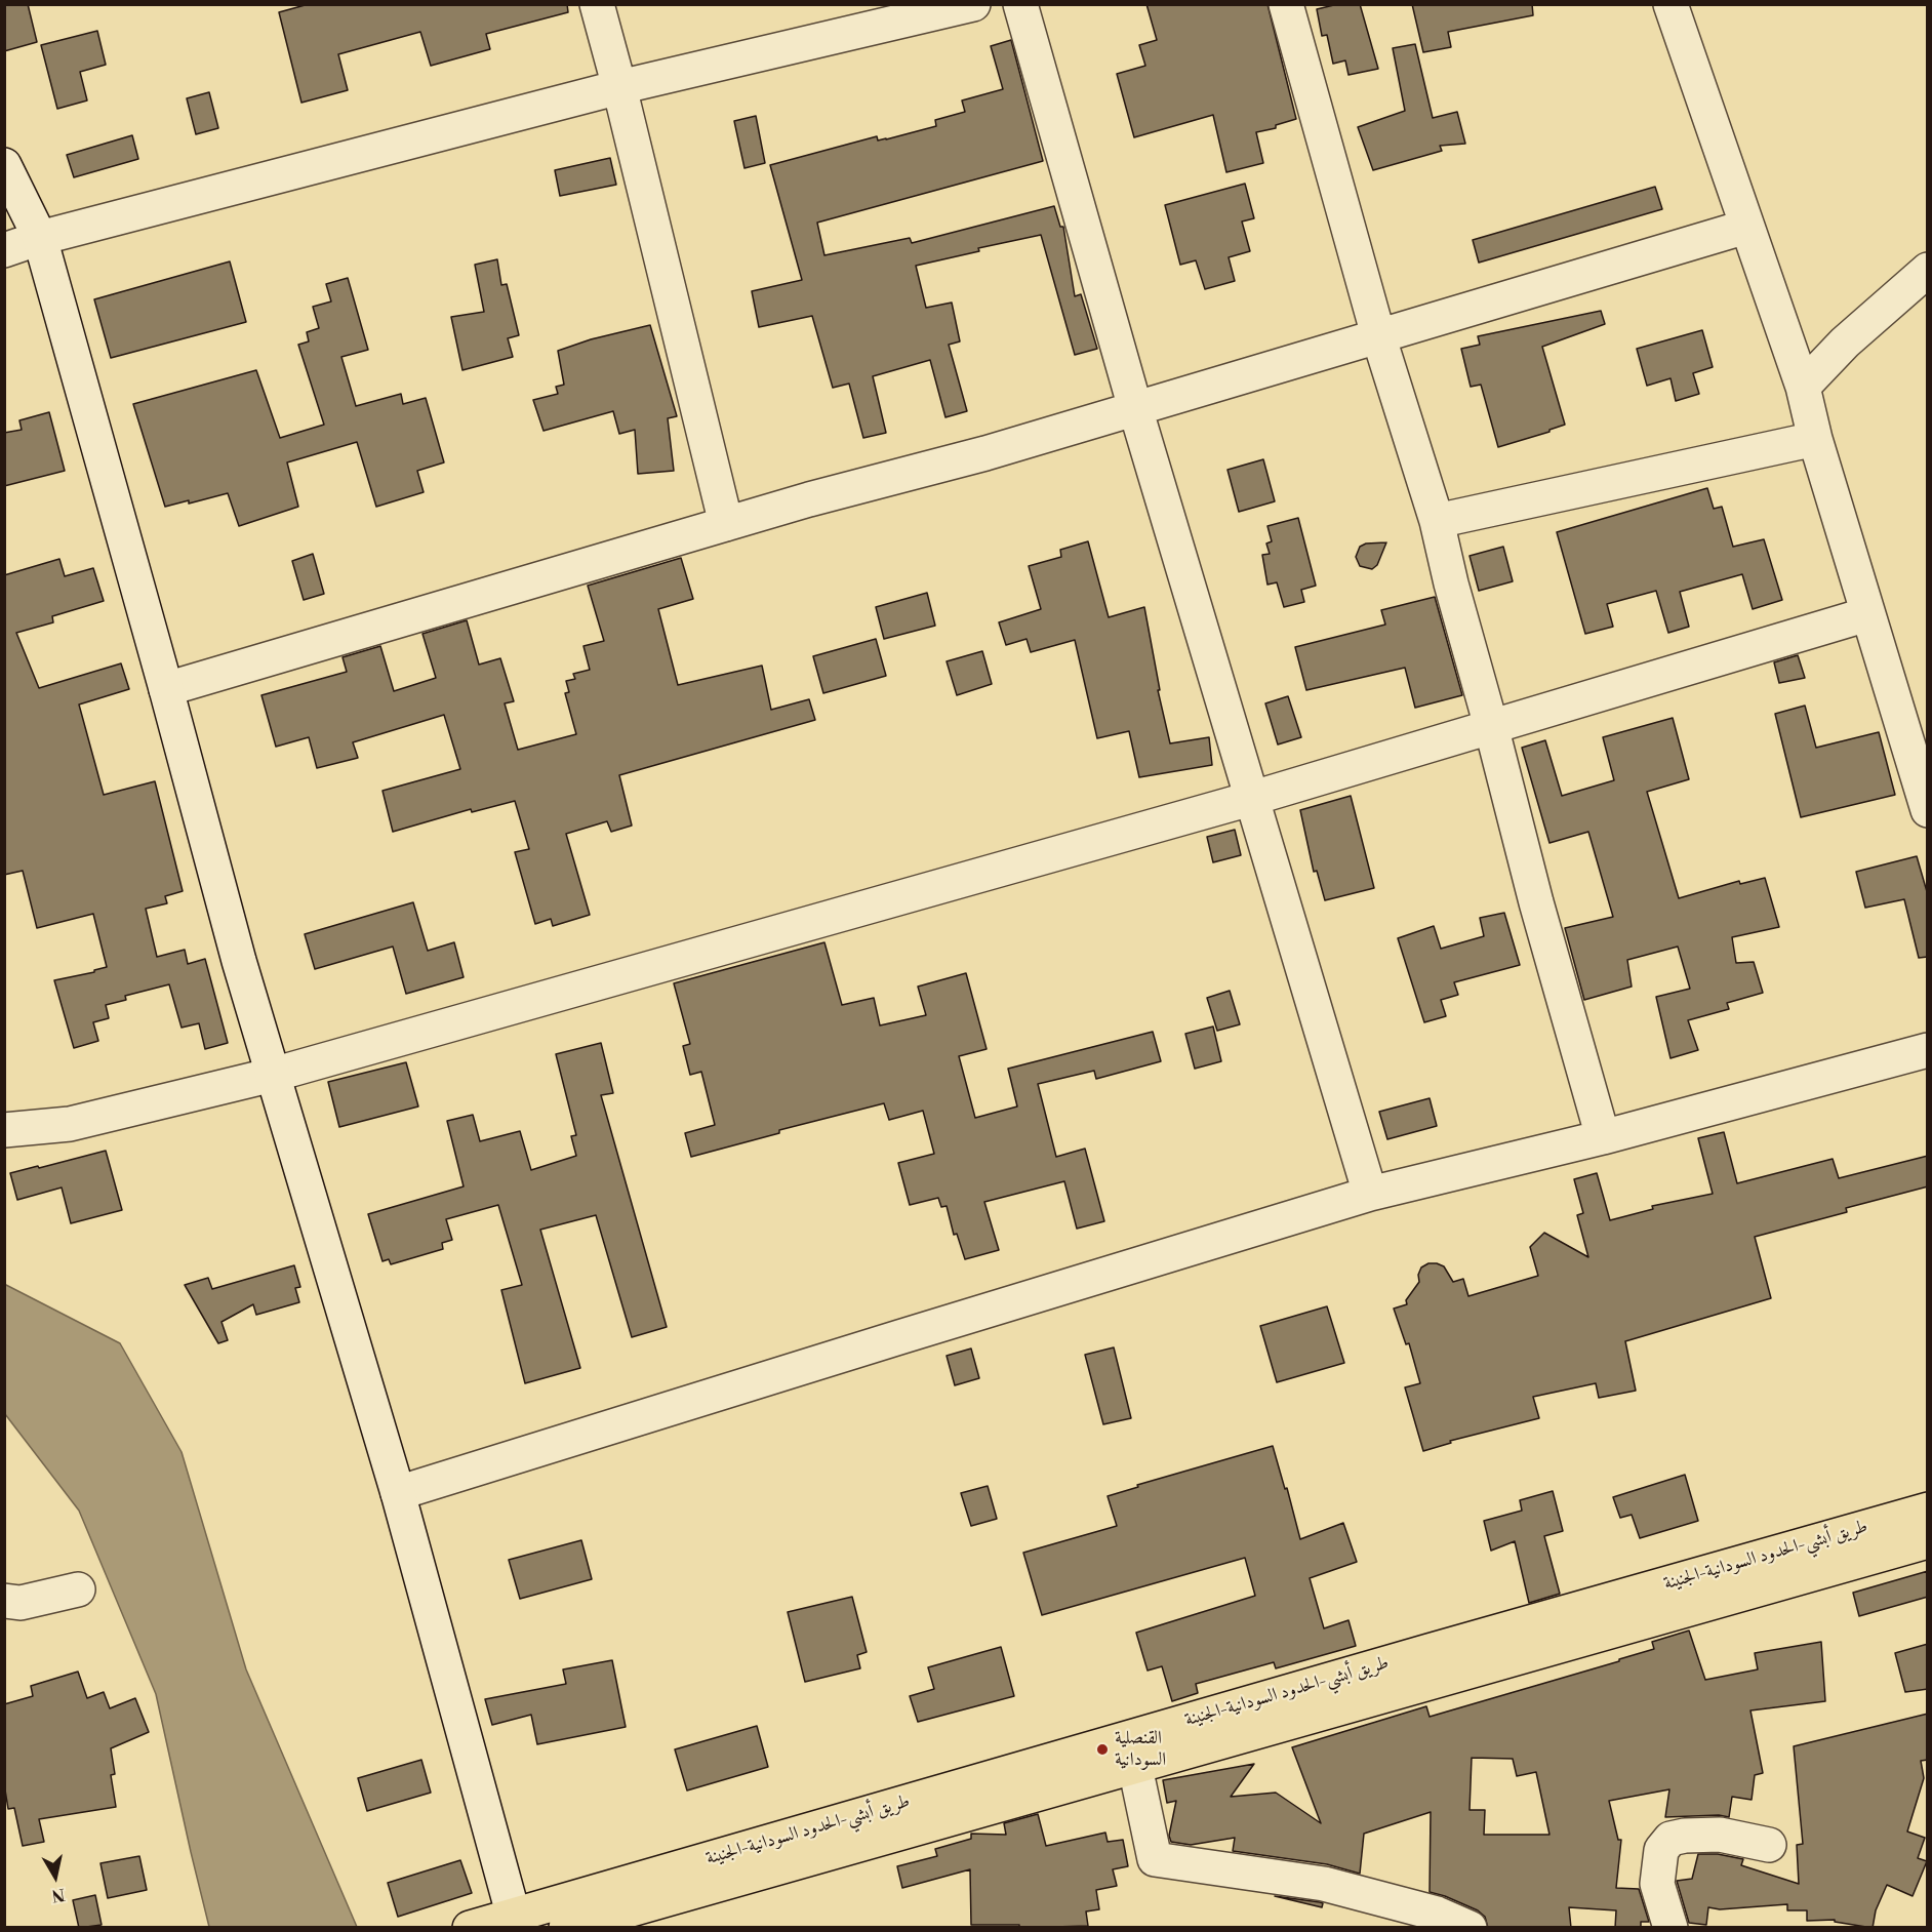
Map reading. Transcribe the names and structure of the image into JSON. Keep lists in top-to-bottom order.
{
  "streets": {
    "highway": ["طريق أبشي-الحدود السودانية-الجنينة"]
  },
  "places": ["القنصلية السودانية"],
  "north": "bottom"
}
